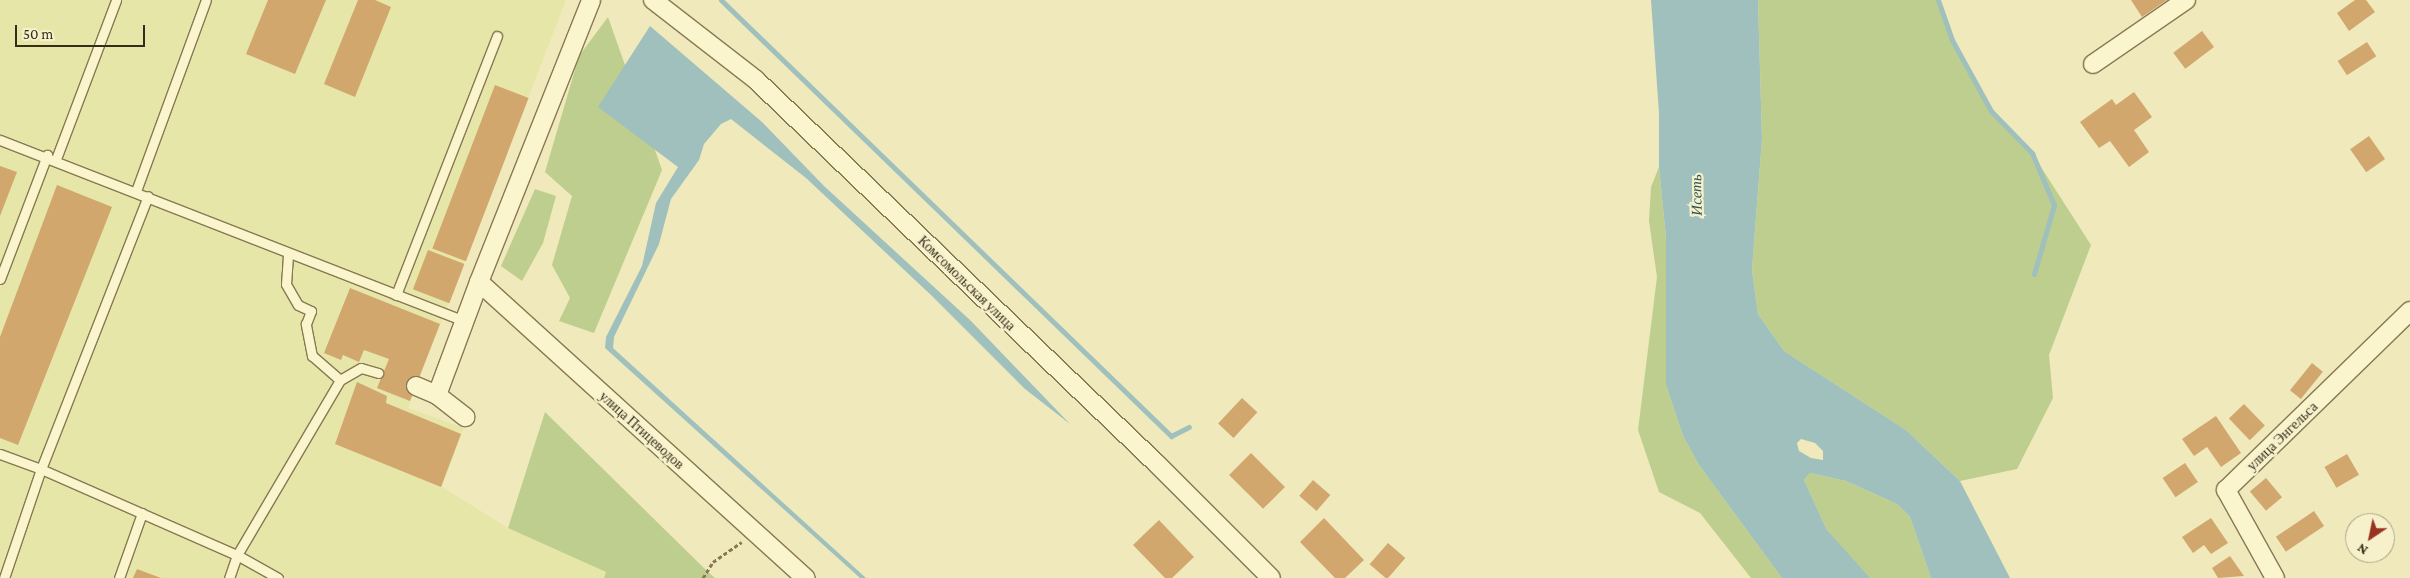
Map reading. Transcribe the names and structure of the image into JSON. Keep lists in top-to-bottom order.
{
  "streets": {
    "street": ["Комсомольская улица", "улица Птицеводов", "улица Энгельса"]
  },
  "water": ["Исеть"],
  "scale_bar": "50 m",
  "north": "bottom left"
}
